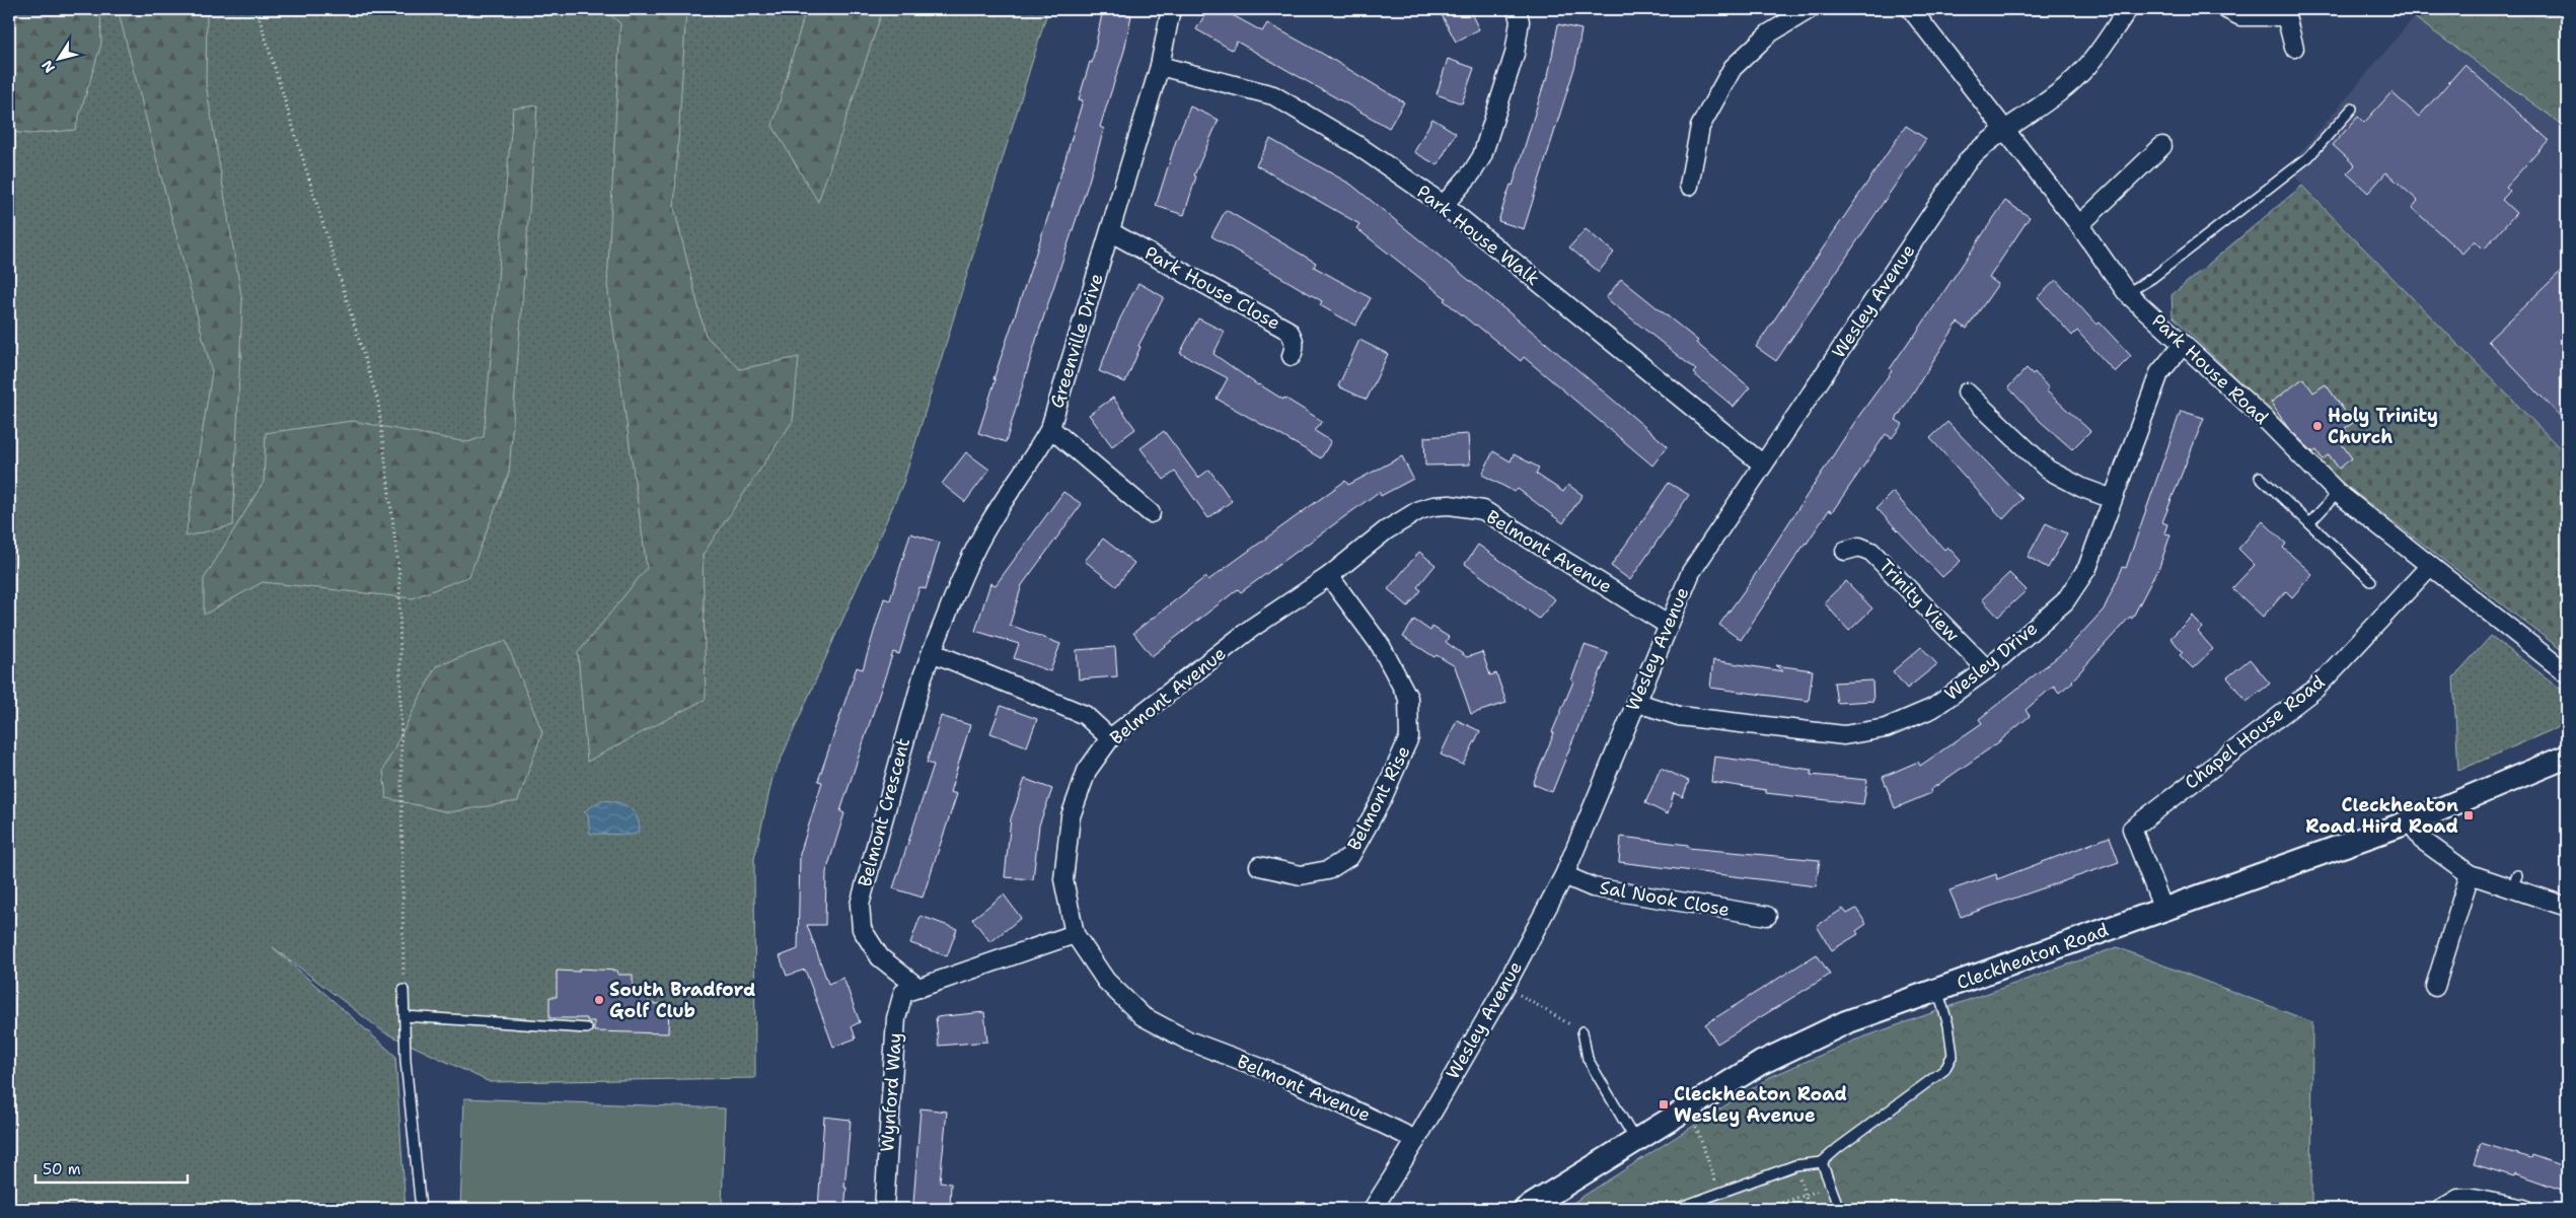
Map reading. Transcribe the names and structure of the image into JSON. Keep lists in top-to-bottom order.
{
  "streets": {
    "street": [
      "Park House Walk",
      "Park House Close",
      "Wesley Avenue",
      "Greenville Drive",
      "Park House Road",
      "Belmont Avenue",
      "Trinity View",
      "Wesley Drive",
      "Chapel House Road",
      "Belmont Rise",
      "Belmont Crescent",
      "Sal Nook Close",
      "Cleckheaton Road",
      "Wynford Way"
    ]
  },
  "crossings": [
    ["Park House Walk", "Wesley Avenue"],
    ["Park House Walk", "Greenville Drive"],
    ["Park House Close", "Greenville Drive"],
    ["Wesley Avenue", "Park House Road"],
    ["Wesley Avenue", "Belmont Avenue"],
    ["Wesley Avenue", "Wesley Drive"],
    ["Wesley Avenue", "Sal Nook Close"],
    ["Greenville Drive", "Belmont Crescent"],
    ["Park House Road", "Wesley Drive"],
    ["Park House Road", "Chapel House Road"],
    ["Belmont Avenue", "Belmont Rise"],
    ["Trinity View", "Wesley Drive"],
    ["Chapel House Road", "Cleckheaton Road"],
    ["Belmont Crescent", "Wynford Way"]
  ],
  "places": {
    "other": ["Holy Trinity Church", "South Bradford Golf Club"],
    "transit": ["Cleckheaton Road Hird Road", "Cleckheaton Road Wesley Avenue"]
  },
  "scale_bar": "50 m",
  "north": "bottom left"
}
